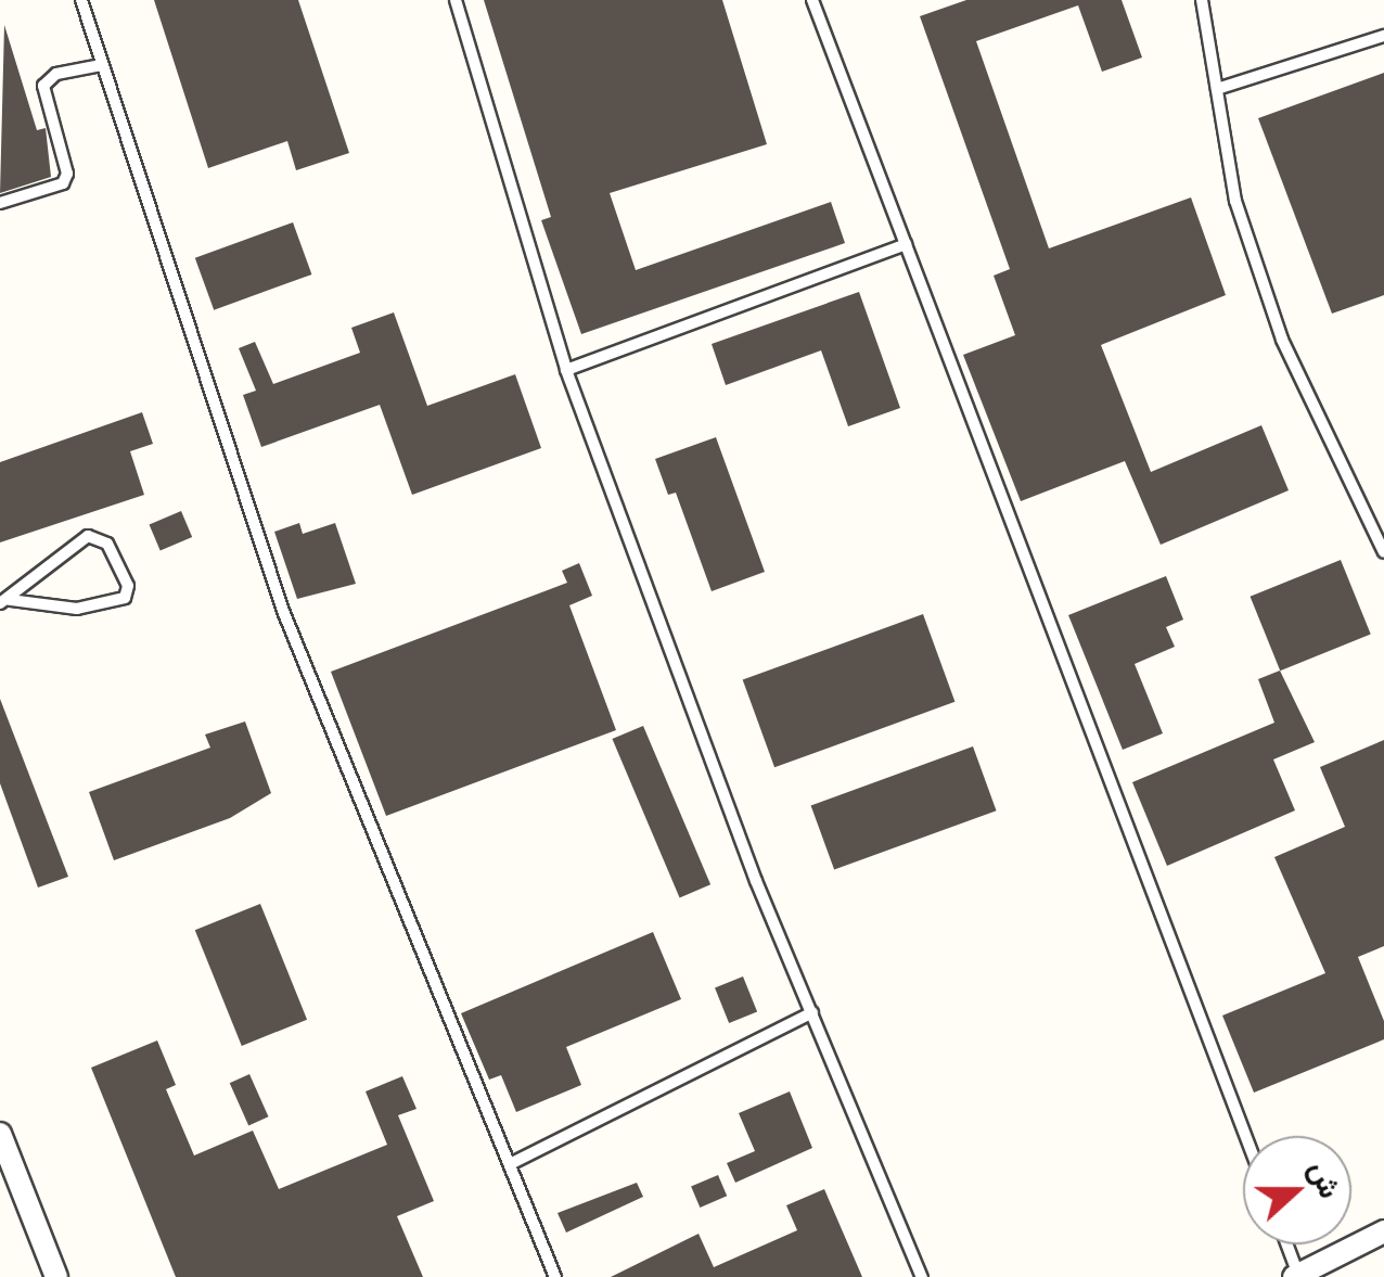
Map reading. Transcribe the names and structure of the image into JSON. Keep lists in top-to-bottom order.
{
  "north": "right"
}
